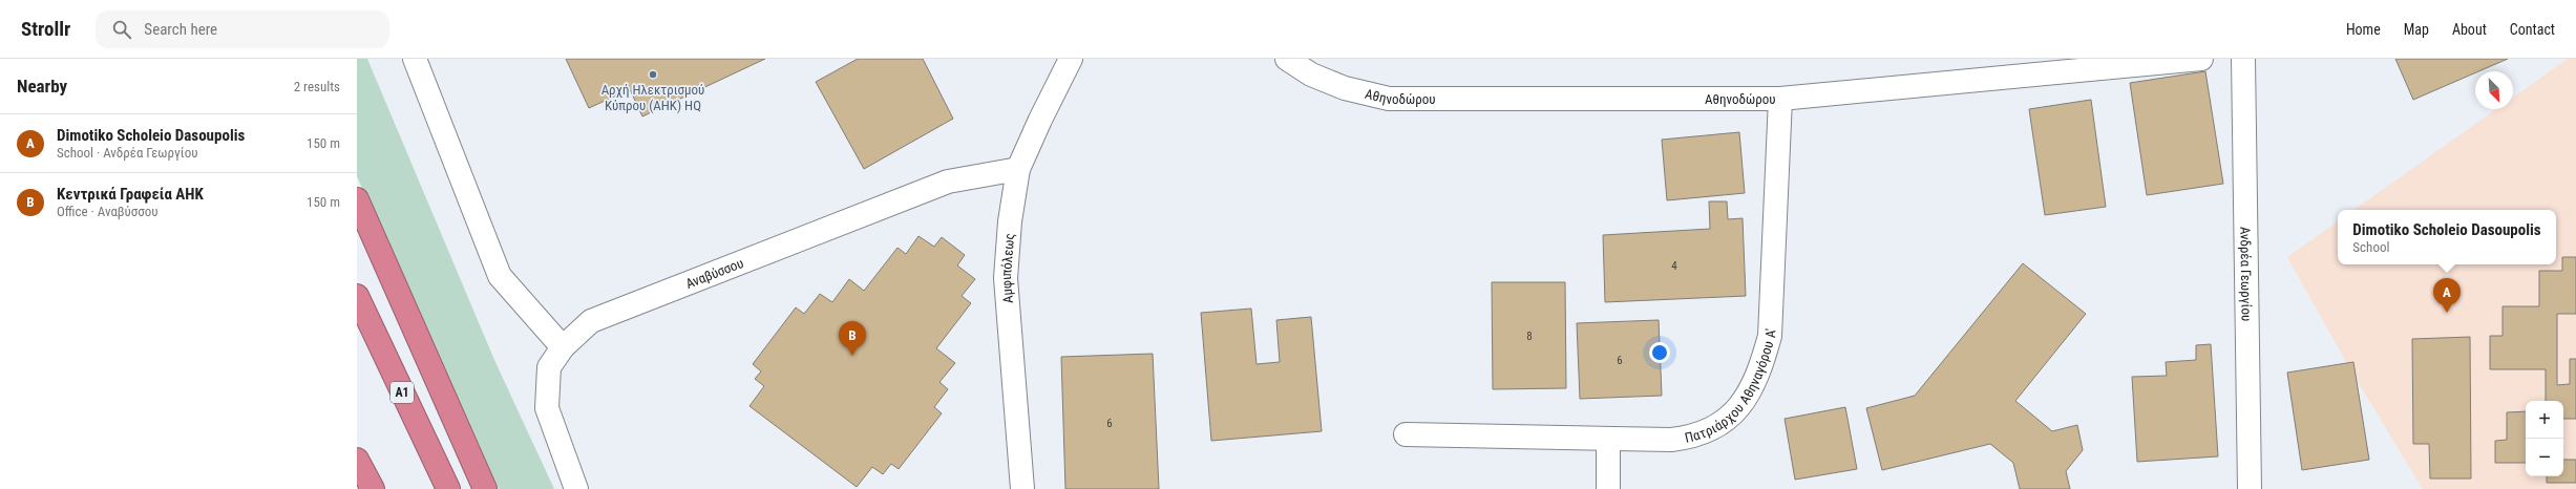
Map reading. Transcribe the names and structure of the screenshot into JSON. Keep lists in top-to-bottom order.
{
  "streets": {
    "highway": ["A1"],
    "street": [
      "Αθηνοδώρου",
      "Αμφιπόλεως",
      "Αναβύσσου",
      "Ανδρέα Γεωργίου",
      "Πατριάρχου Αθηναγόρου Α'"
    ]
  },
  "crossings": [
    ["Αθηνοδώρου", "Πατριάρχου Αθηναγόρου Α'"],
    ["Αμφιπόλεως", "Αναβύσσου"]
  ],
  "places": ["Αρχή Ηλεκτρισμού Κύπρου (ΑΗΚ) HQ"],
  "house_numbers": [
    "4",
    "8",
    "6",
    "6"
  ],
  "north": "bottom right",
  "page": {
    "header": "Strollr",
    "search": "Search here",
    "nav": [
      "Home",
      "Map",
      "About",
      "Contact"
    ],
    "heading": ["Nearby", "2 results"],
    "list": [
      {
        "mark": "A",
        "name": "Dimotiko Scholeio Dasoupolis",
        "note": "School · Ανδρέα Γεωργίου",
        "value": "150 m"
      },
      {
        "mark": "B",
        "name": "Κεντρικά Γραφεία ΑΗΚ",
        "note": "Office · Αναβύσσου",
        "value": "150 m"
      }
    ],
    "popup": ["Dimotiko Scholeio Dasoupolis", "School"],
    "pins": ["A", "B"],
    "map_buttons": ["+", "−"]
  }
}
